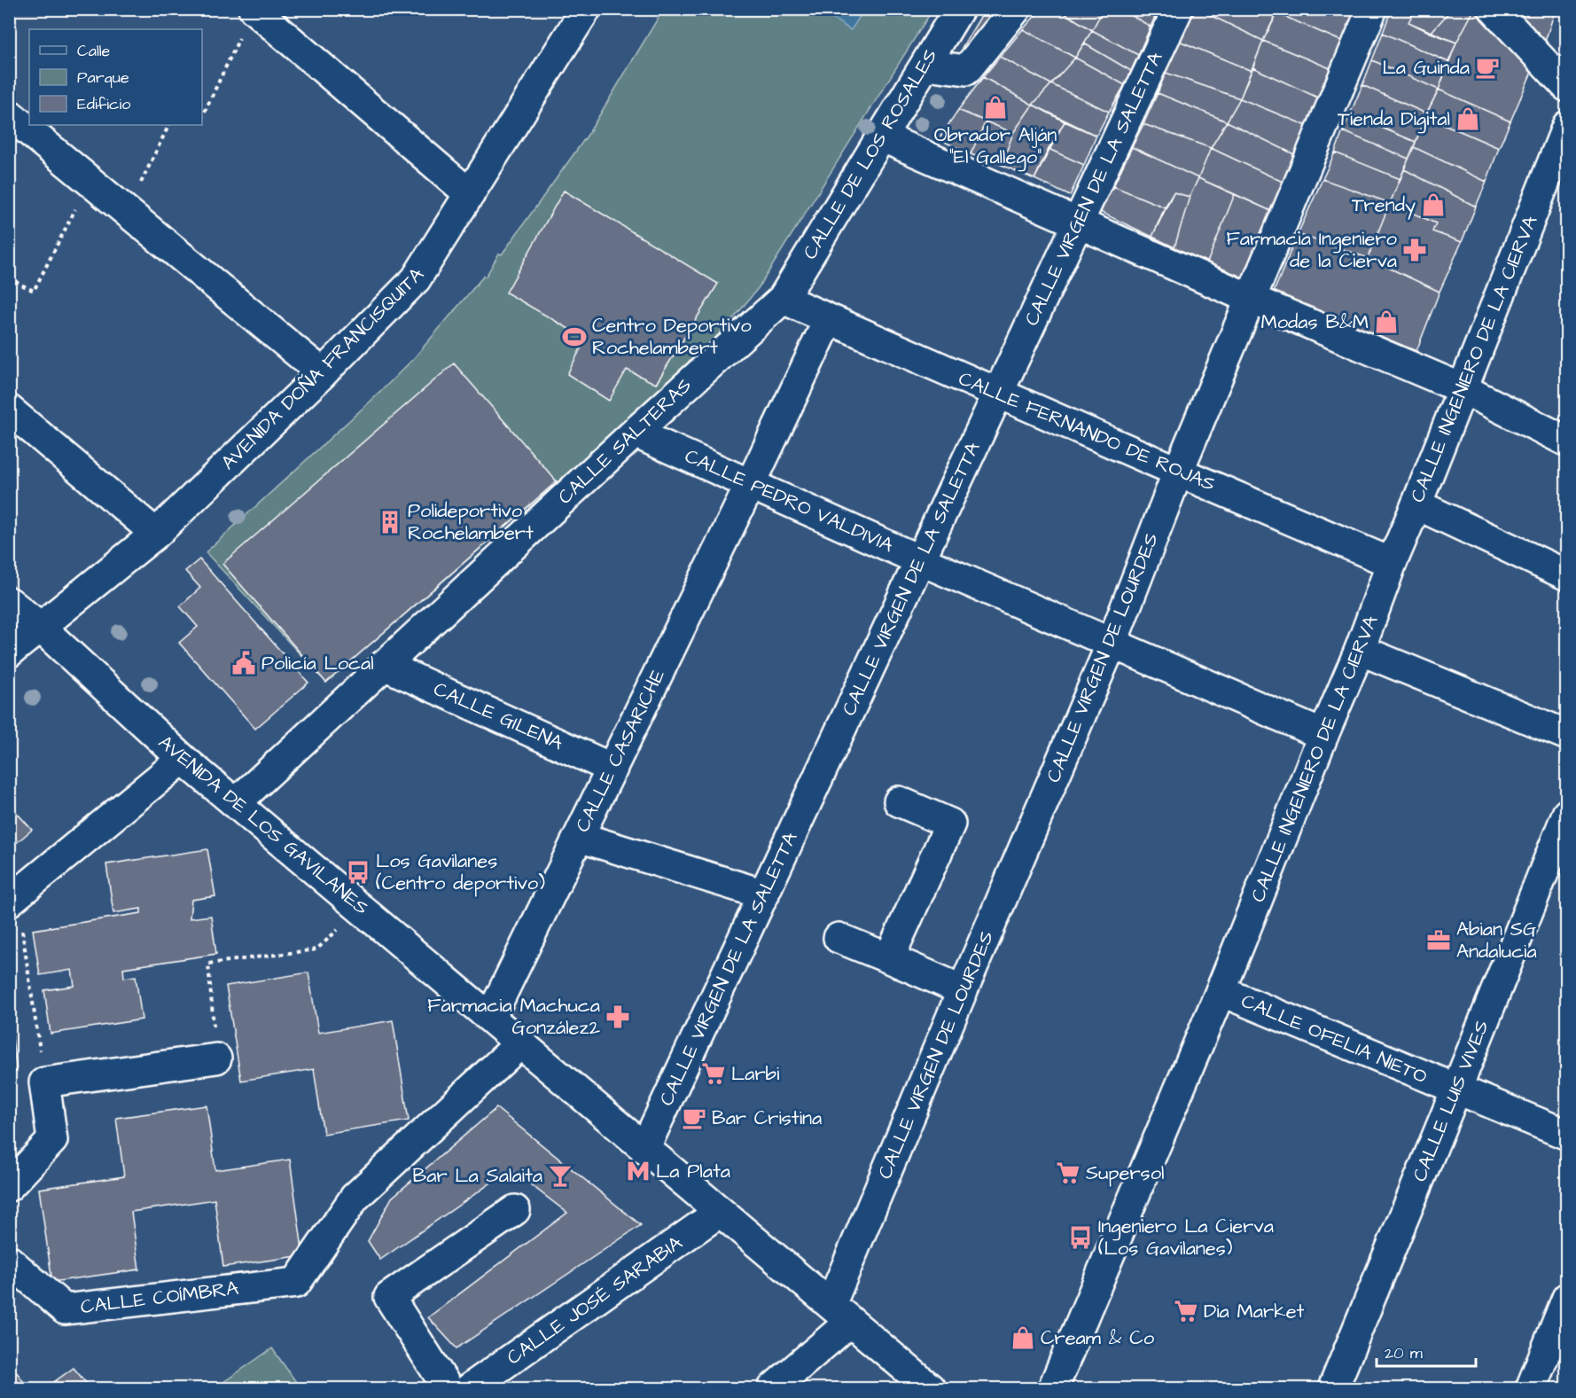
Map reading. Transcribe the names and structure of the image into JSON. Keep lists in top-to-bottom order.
{
  "streets": {
    "street": [
      "CALLE DE LOS ROSALES",
      "CALLE VIRGEN DE LA SALETTA",
      "CALLE INGENIERO DE LA CIERVA",
      "AVENIDA DOÑA FRANCISQUITA",
      "CALLE FERNANDO DE ROJAS",
      "CALLE SALTERAS",
      "CALLE PEDRO VALDIVIA",
      "CALLE VIRGEN DE LOURDES",
      "CALLE GILENA",
      "CALLE CASARICHE",
      "AVENIDA DE LOS GAVILANES",
      "CALLE OFELIA NIETO",
      "CALLE LUIS VIVES",
      "CALLE COÍMBRA",
      "CALLE JOSÉ SARABIA"
    ]
  },
  "crossings": [
    ["CALLE DE LOS ROSALES", "CALLE FERNANDO DE ROJAS"],
    ["CALLE DE LOS ROSALES", "CALLE SALTERAS"],
    ["CALLE VIRGEN DE LA SALETTA", "CALLE FERNANDO DE ROJAS"],
    ["CALLE VIRGEN DE LA SALETTA", "CALLE PEDRO VALDIVIA"],
    ["CALLE VIRGEN DE LA SALETTA", "AVENIDA DE LOS GAVILANES"],
    ["CALLE INGENIERO DE LA CIERVA", "CALLE FERNANDO DE ROJAS"],
    ["CALLE INGENIERO DE LA CIERVA", "CALLE PEDRO VALDIVIA"],
    ["CALLE INGENIERO DE LA CIERVA", "CALLE OFELIA NIETO"],
    ["AVENIDA DOÑA FRANCISQUITA", "AVENIDA DE LOS GAVILANES"],
    ["CALLE FERNANDO DE ROJAS", "CALLE SALTERAS"],
    ["CALLE FERNANDO DE ROJAS", "CALLE VIRGEN DE LOURDES"],
    ["CALLE FERNANDO DE ROJAS", "CALLE CASARICHE"],
    ["CALLE SALTERAS", "CALLE PEDRO VALDIVIA"],
    ["CALLE SALTERAS", "CALLE GILENA"],
    ["CALLE SALTERAS", "AVENIDA DE LOS GAVILANES"],
    ["CALLE PEDRO VALDIVIA", "CALLE VIRGEN DE LOURDES"],
    ["CALLE PEDRO VALDIVIA", "CALLE CASARICHE"],
    ["CALLE VIRGEN DE LOURDES", "AVENIDA DE LOS GAVILANES"],
    ["CALLE GILENA", "CALLE CASARICHE"],
    ["CALLE CASARICHE", "AVENIDA DE LOS GAVILANES"],
    ["AVENIDA DE LOS GAVILANES", "CALLE COÍMBRA"],
    ["AVENIDA DE LOS GAVILANES", "CALLE JOSÉ SARABIA"],
    ["CALLE OFELIA NIETO", "CALLE LUIS VIVES"]
  ],
  "places": {
    "cafe": ["La Guinda", "Bar Cristina"],
    "shop": [
      "Obrador Alján \"El Gallego\"",
      "Tienda Digital",
      "Trendy",
      "Modas B&M",
      "Cream & Co"
    ],
    "pharmacy": ["Farmacia Ingeniero de la Cierva", "Farmacia Machuca González2"],
    "sports": ["Centro Deportivo Rochelambert"],
    "building": ["Polideportivo Rochelambert"],
    "public building": ["Policía Local"],
    "bus stop": ["Los Gavilanes (Centro deportivo)", "Ingeniero La Cierva (Los Gavilanes)"],
    "office": ["Abian SG Andalucia"],
    "supermarket": ["Larbi", "Supersol", "Dia Market"],
    "metro station": ["La Plata"],
    "bar": ["Bar La Salaita"]
  },
  "legend": ["Calle", "Parque", "Edificio"],
  "scale_bar": "20 m"
}
